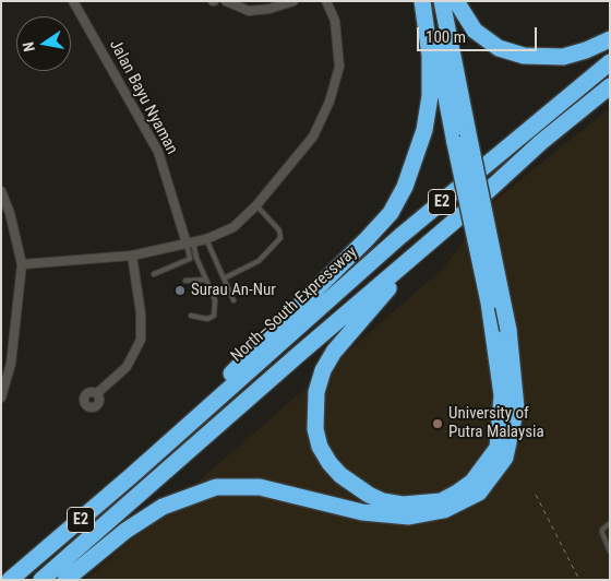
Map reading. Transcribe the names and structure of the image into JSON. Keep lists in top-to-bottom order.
{
  "streets": {
    "highway": ["E2", "North–South Expressway"],
    "street": ["Jalan Bayu Nyaman"]
  },
  "places": ["Surau An-Nur", "University of Putra Malaysia"],
  "scale_bar": "100 m",
  "north": "left"
}
